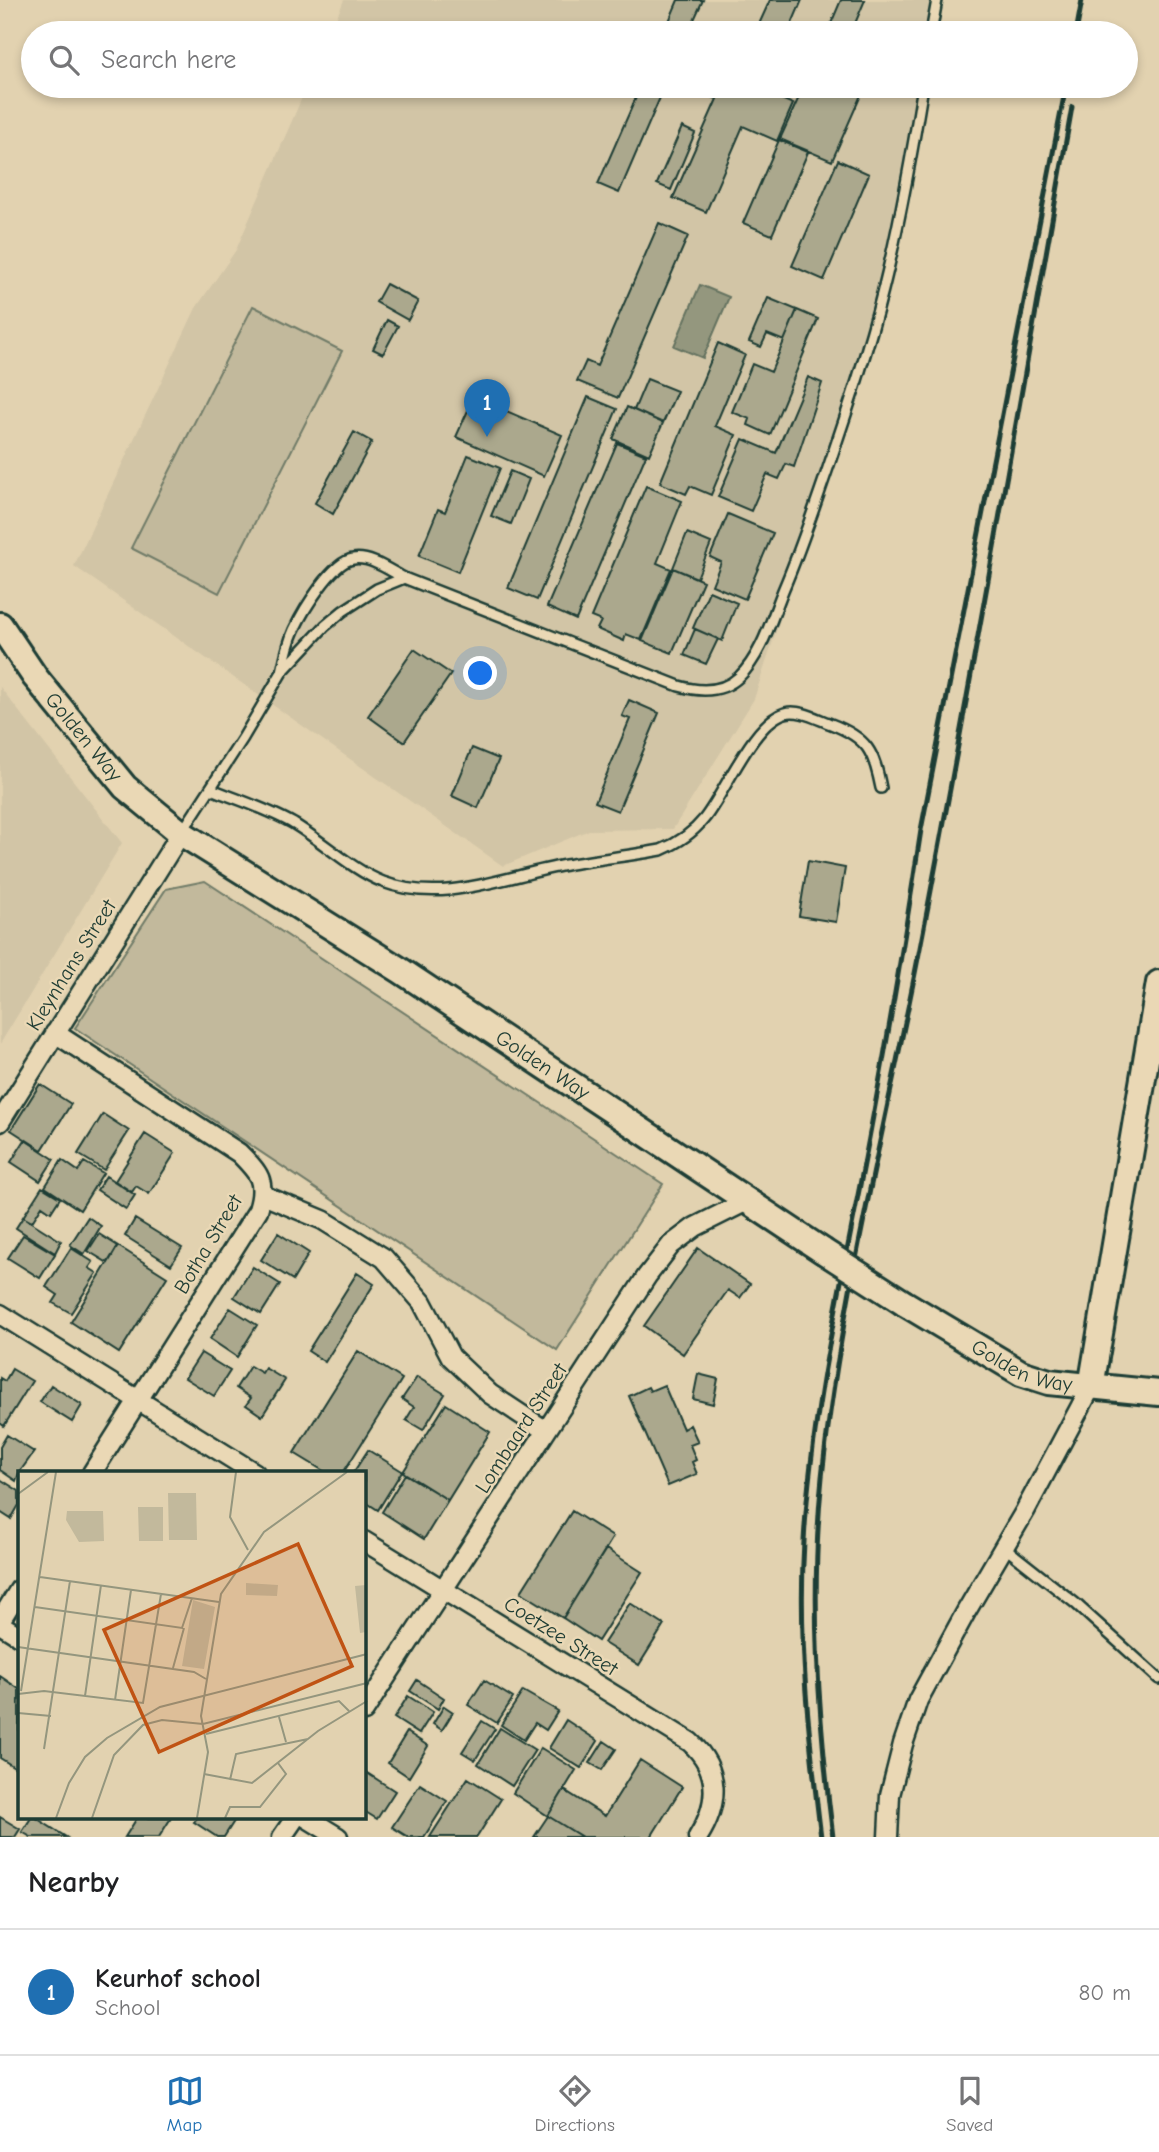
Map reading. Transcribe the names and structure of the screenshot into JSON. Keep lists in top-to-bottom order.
{
  "streets": {
    "street": [
      "Golden Way",
      "Kleynhans Street",
      "Botha Street",
      "Lombaard Street",
      "Coetzee Street"
    ]
  },
  "crossings": [
    ["Golden Way", "Kleynhans Street"],
    ["Golden Way", "Lombaard Street"],
    ["Kleynhans Street", "Botha Street"],
    ["Lombaard Street", "Coetzee Street"]
  ],
  "page": {
    "search": "Search here",
    "pins": "1",
    "heading": "Nearby",
    "list": [
      {
        "mark": "1",
        "name": "Keurhof school",
        "note": "School",
        "value": "80 m"
      }
    ],
    "nav": ["Map", "Directions", "Saved"]
  }
}
